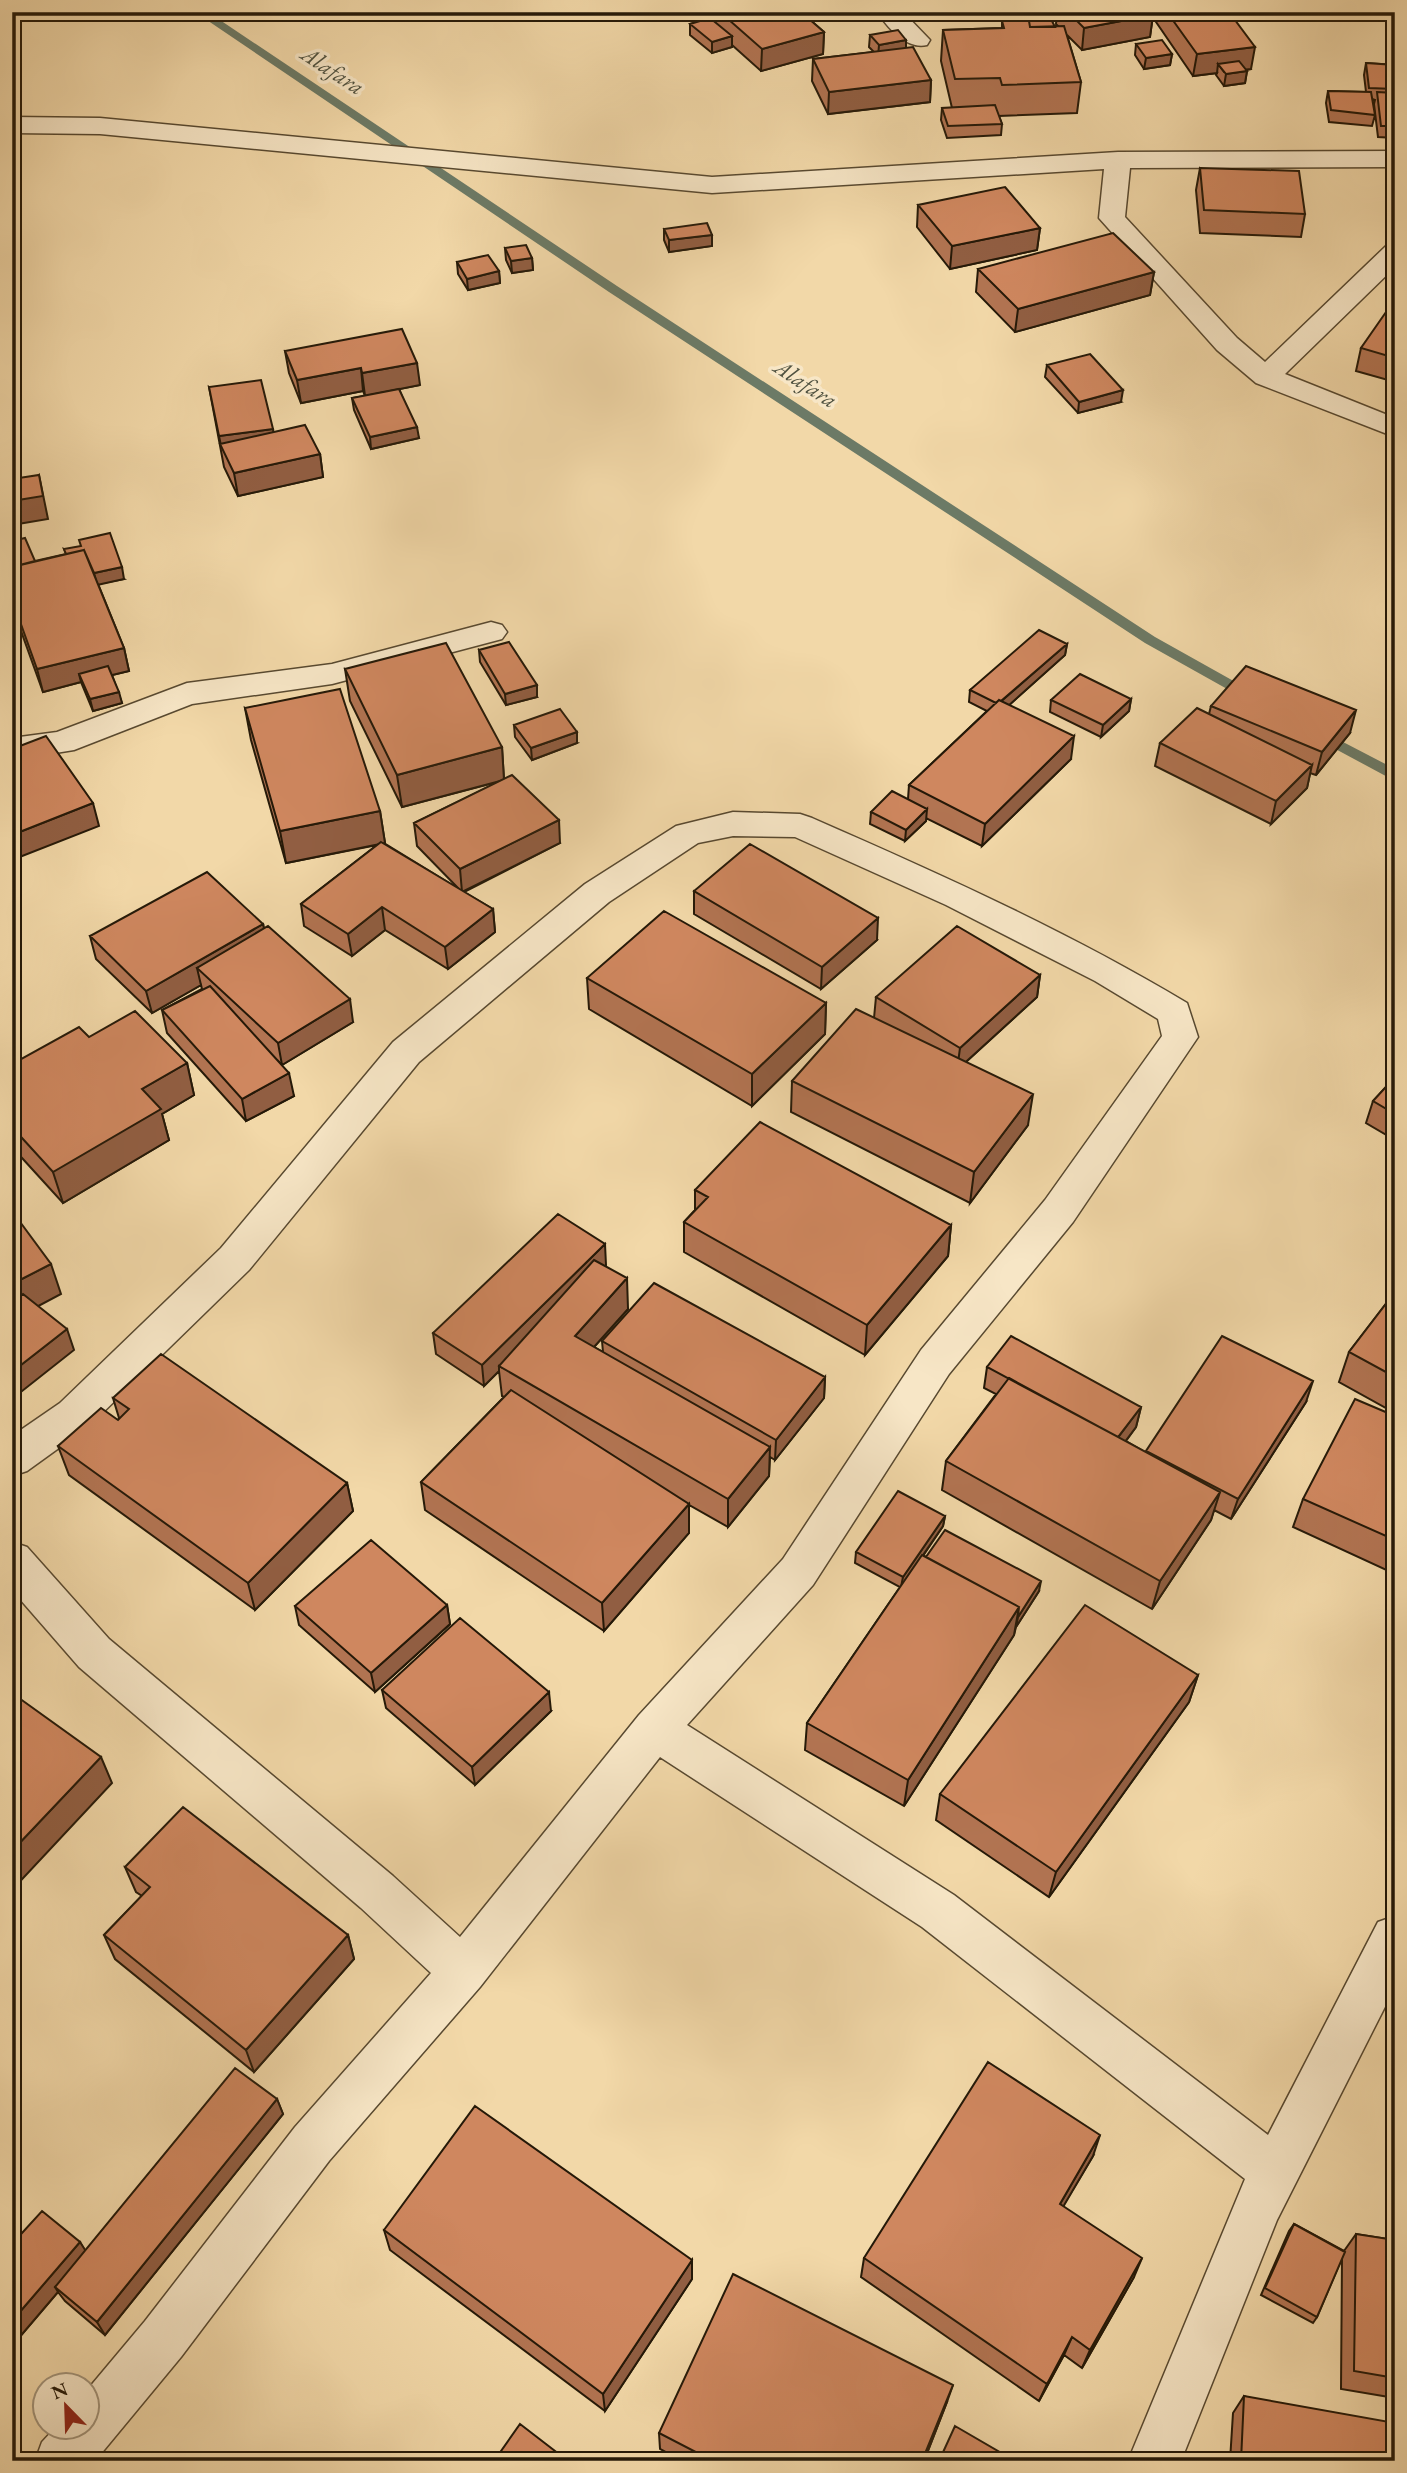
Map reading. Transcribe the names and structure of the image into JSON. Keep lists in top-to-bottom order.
{
  "water": ["Alafara"],
  "north": "top left"
}
